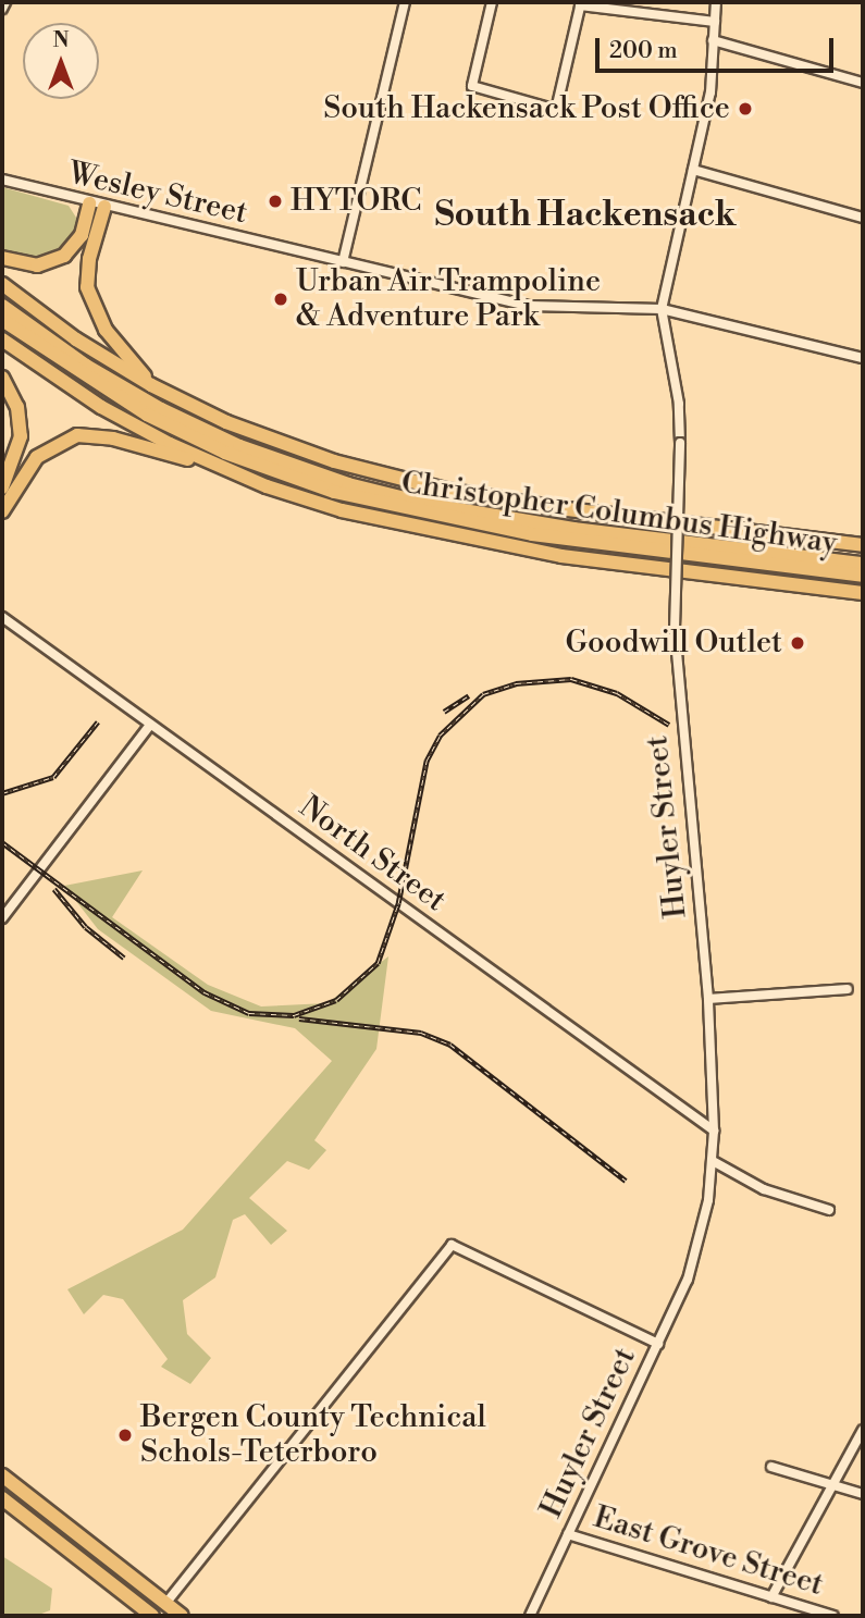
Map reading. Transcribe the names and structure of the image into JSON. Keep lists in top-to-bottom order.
{
  "streets": {
    "highway": ["Christopher Columbus Highway"],
    "street": [
      "Wesley Street",
      "Huyler Street",
      "North Street",
      "East Grove Street"
    ]
  },
  "crossings": [
    ["Wesley Street", "Huyler Street"],
    ["Huyler Street", "North Street"],
    ["Huyler Street", "East Grove Street"]
  ],
  "districts": ["South Hackensack"],
  "places": [
    "South Hackensack Post Office",
    "HYTORC",
    "Urban Air Trampoline & Adventure Park",
    "Goodwill Outlet",
    "Bergen County Technical Schols-Teterboro"
  ],
  "scale_bar": "200 m",
  "north": "top"
}
